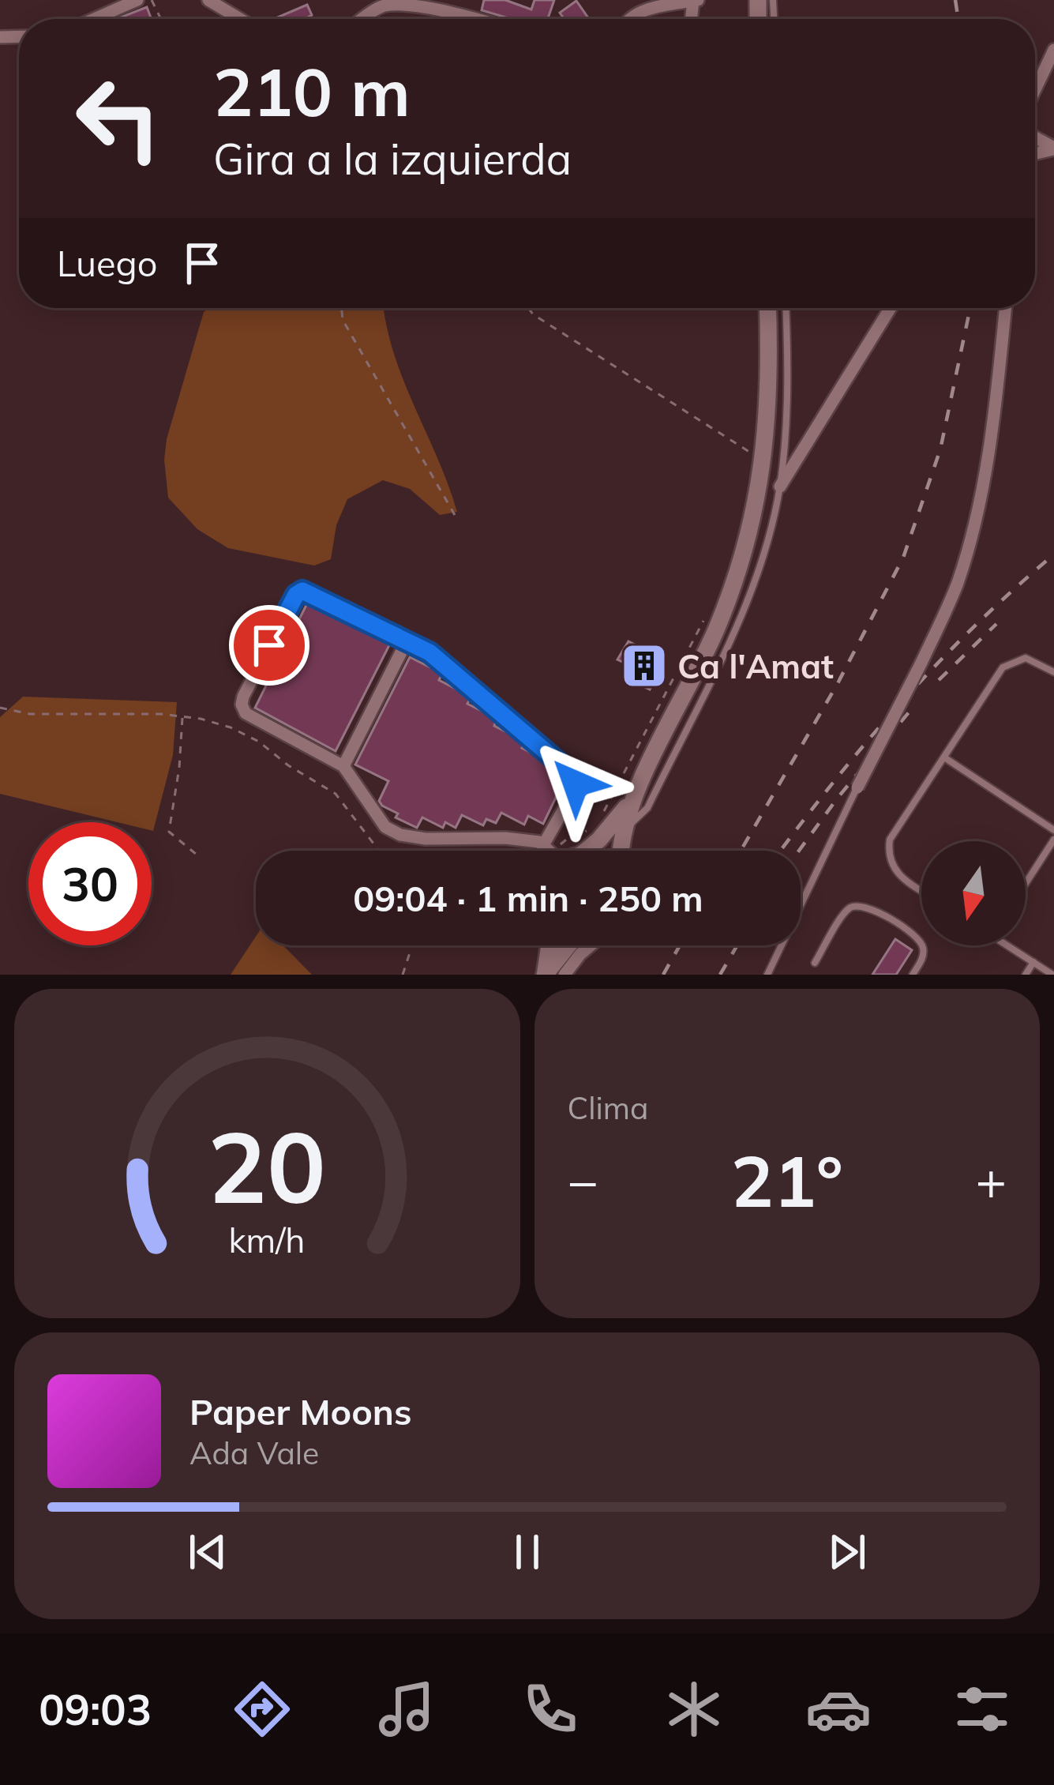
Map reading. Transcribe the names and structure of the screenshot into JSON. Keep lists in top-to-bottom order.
{
  "places": {
    "building": ["Ca l'Amat"]
  },
  "north": "bottom",
  "page": {
    "turn": ["210 m", "Gira a la izquierda"],
    "then": "Luego",
    "limit": "30",
    "trip": "09:04 · 1 min · 250 m",
    "tile": "Clima",
    "heat": ["−", "21°", "+"],
    "song": ["Paper Moons", "Ada Vale"],
    "tabs": "09:03",
    "gauge": ["20", "km/h"]
  }
}
